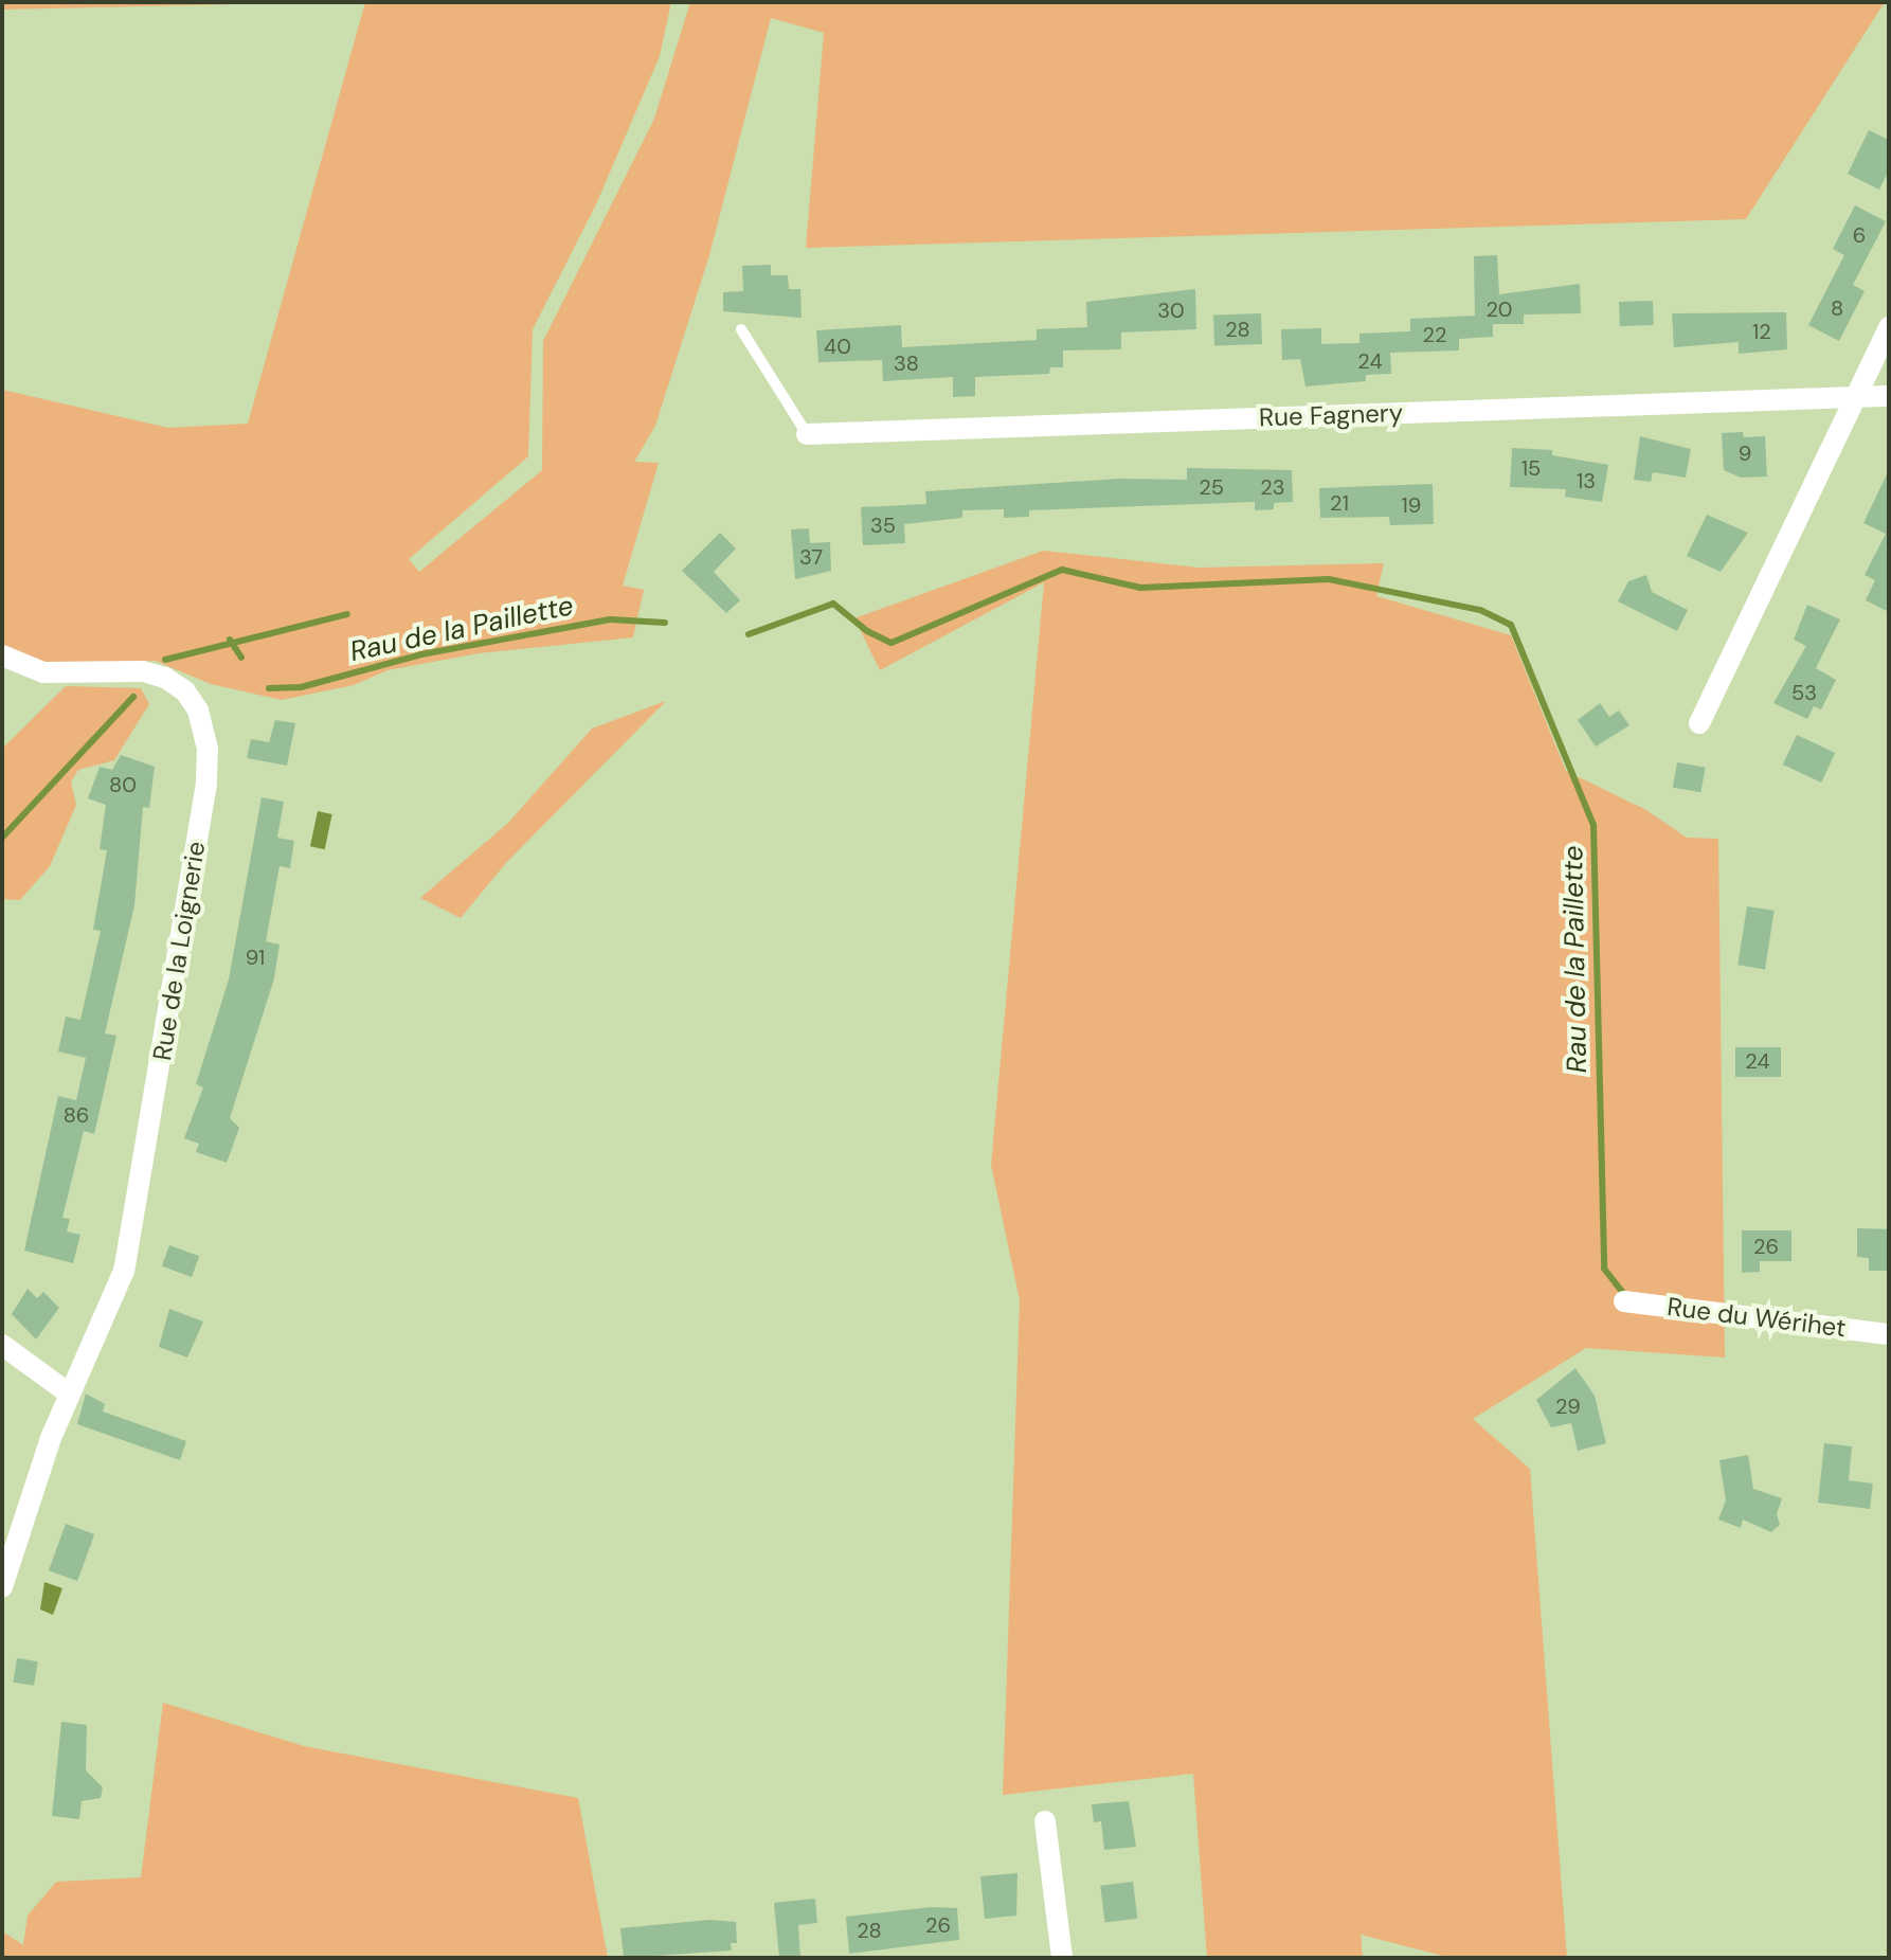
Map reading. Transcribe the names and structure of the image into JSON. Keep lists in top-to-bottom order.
{
  "streets": {
    "street": ["Rue Fagnery", "Rue de la Loignerie", "Rue du Wérihet"]
  },
  "water": ["Rau de la Paillette"],
  "house_numbers": [
    "6",
    "8",
    "20",
    "30",
    "28",
    "12",
    "22",
    "40",
    "24",
    "38",
    "9",
    "15",
    "13",
    "25",
    "23",
    "21",
    "19",
    "35",
    "37",
    "53",
    "80",
    "91",
    "24",
    "86",
    "26",
    "29",
    "26",
    "28"
  ]
}
